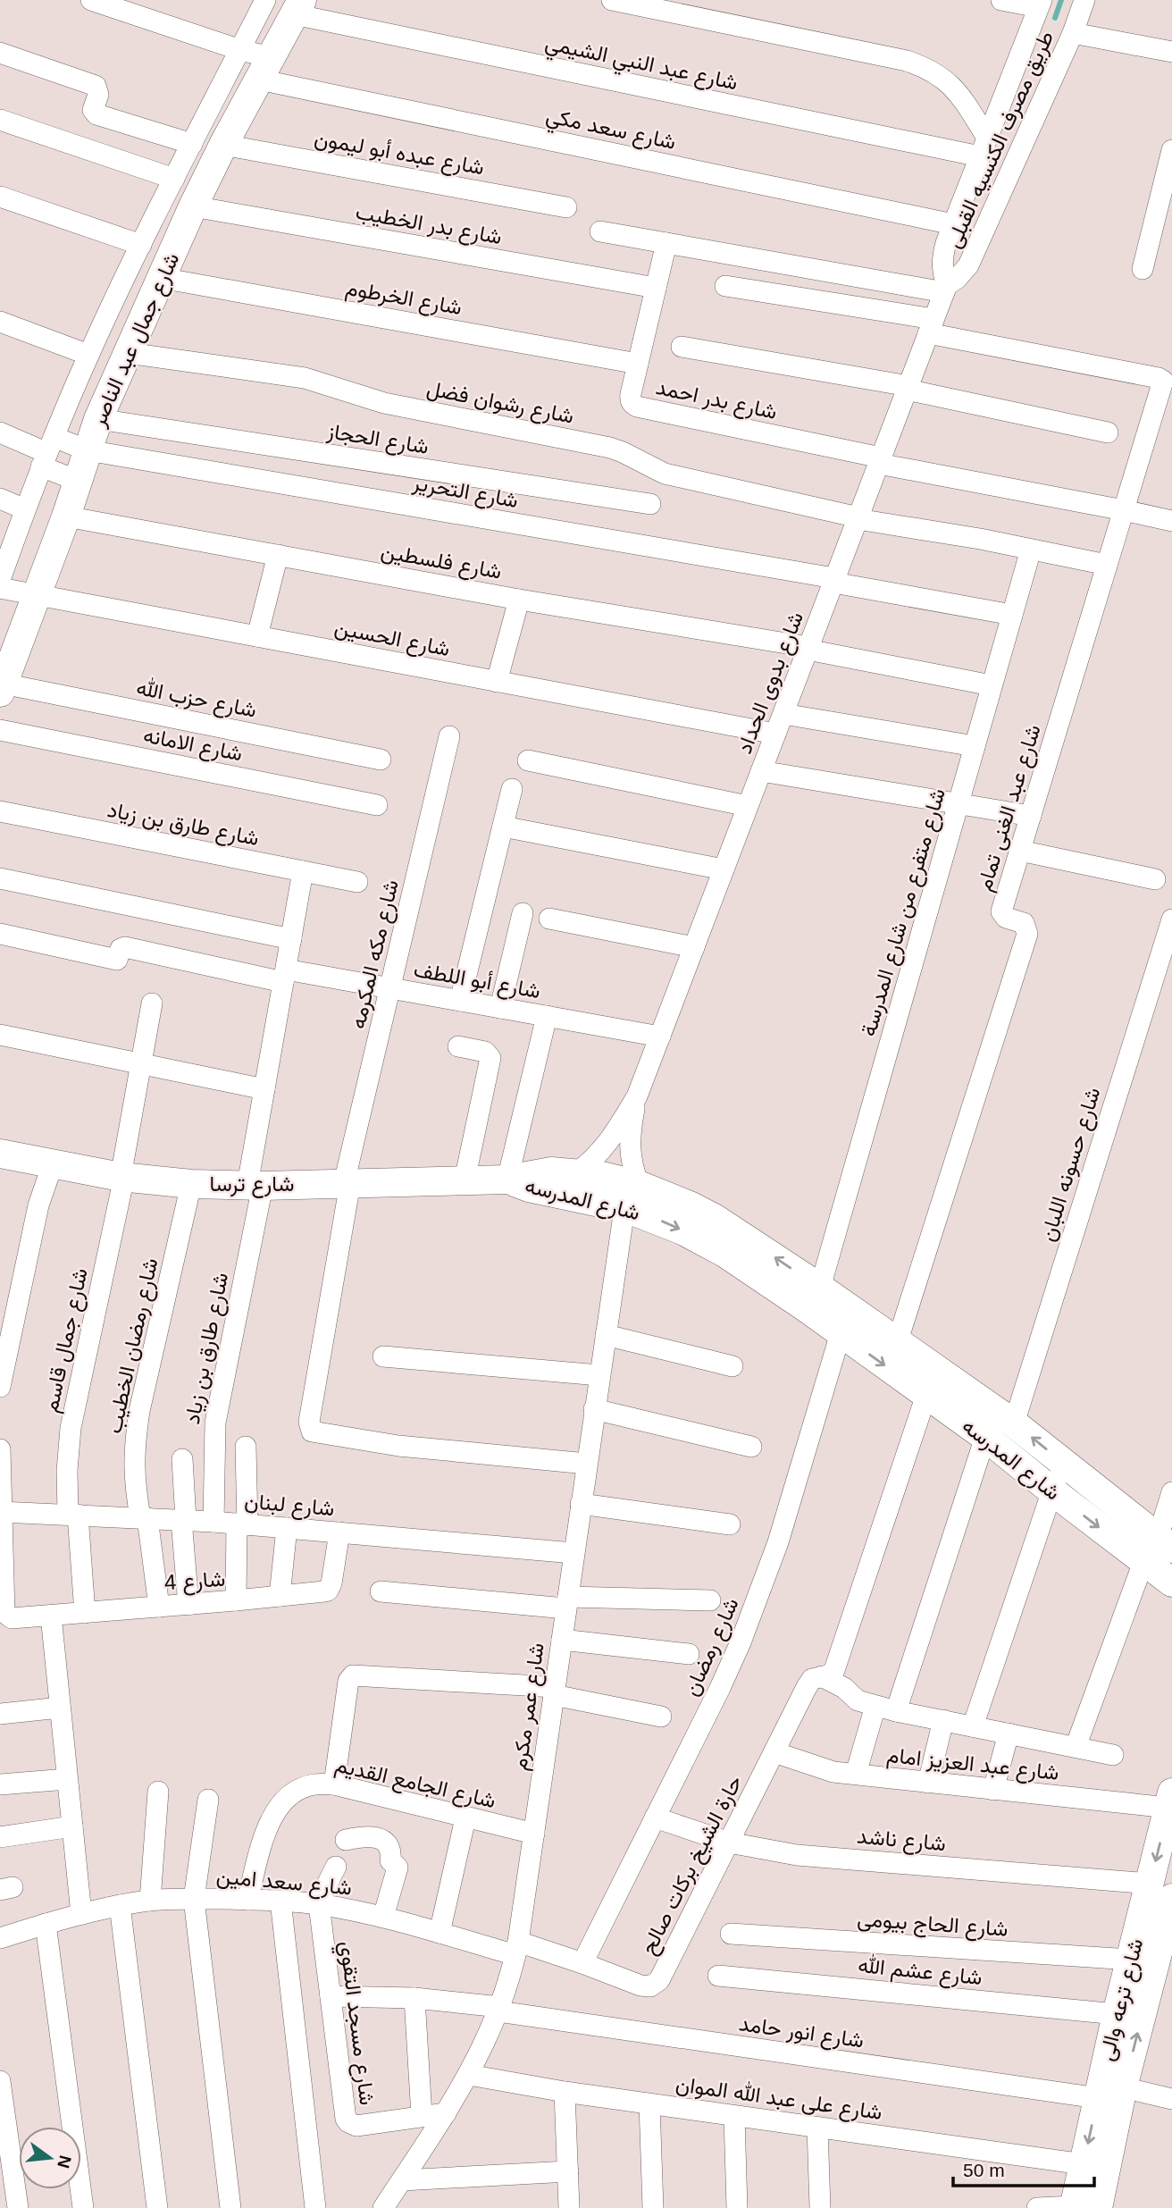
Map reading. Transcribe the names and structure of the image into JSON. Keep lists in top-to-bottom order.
{
  "streets": {
    "main road": [
      "شارع جمال عبد الناصر",
      "شارع ترسا",
      "شارع المدرسه",
      "شارع ترعه والى"
    ],
    "street": [
      "شارع عبد النبي الشيمي",
      "شارع سعد مكي",
      "طريق مصرف الكنسيه القبلى",
      "شارع عبده أبو ليمون",
      "شارع بدر الخطيب",
      "شارع الخرطوم",
      "شارع بدر احمد",
      "شارع رشوان فضل",
      "شارع الحجاز",
      "شارع التحرير",
      "شارع فلسطين",
      "شارع الحسين",
      "شارع بدوى الحداد",
      "شارع حزب الله",
      "شارع الامانه",
      "شارع عبد الغنى تمام",
      "شارع طارق بن زياد",
      "شارع متفرع من شارع المدرسة",
      "شارع مكه المكرمه",
      "شارع أبو اللطف",
      "شارع حسونه اللبان",
      "شارع جمال قاسم",
      "شارع رمضان الخطيب",
      "شارع لبنان",
      "شارع 4",
      "شارع رمضان",
      "شارع عمر مكرم",
      "شارع عبد العزيز امام",
      "شارع الجامع القديم",
      "شارع ناشد",
      "حارة الشيخ بركات صالح",
      "شارع سعد امين",
      "شارع الحاج بيومى",
      "شارع عشم الله",
      "شارع مسجد التقوي",
      "شارع انور حامد",
      "شارع على عبد الله الموان"
    ]
  },
  "crossings": [
    ["شارع عبد النبي الشيمي", "طريق مصرف الكنسيه القبلى"],
    ["شارع عبد النبي الشيمي", "شارع جمال عبد الناصر"],
    ["شارع سعد مكي", "طريق مصرف الكنسيه القبلى"],
    ["شارع سعد مكي", "شارع جمال عبد الناصر"],
    ["طريق مصرف الكنسيه القبلى", "شارع بدوى الحداد"],
    ["شارع عبده أبو ليمون", "شارع جمال عبد الناصر"],
    ["شارع بدر الخطيب", "شارع جمال عبد الناصر"],
    ["شارع بدر الخطيب", "شارع بدر احمد"],
    ["شارع الخرطوم", "شارع جمال عبد الناصر"],
    ["شارع الخرطوم", "شارع بدر احمد"],
    ["شارع جمال عبد الناصر", "شارع رشوان فضل"],
    ["شارع جمال عبد الناصر", "شارع الحجاز"],
    ["شارع جمال عبد الناصر", "شارع التحرير"],
    ["شارع جمال عبد الناصر", "شارع فلسطين"],
    ["شارع جمال عبد الناصر", "شارع الحسين"],
    ["شارع جمال عبد الناصر", "شارع حزب الله"],
    ["شارع بدر احمد", "شارع بدوى الحداد"],
    ["شارع رشوان فضل", "شارع بدوى الحداد"],
    ["شارع رشوان فضل", "شارع عبد الغنى تمام"],
    ["شارع رشوان فضل", "شارع متفرع من شارع المدرسة"],
    ["شارع التحرير", "شارع بدوى الحداد"],
    ["شارع التحرير", "شارع متفرع من شارع المدرسة"],
    ["شارع فلسطين", "شارع بدوى الحداد"],
    ["شارع فلسطين", "شارع متفرع من شارع المدرسة"],
    ["شارع الحسين", "شارع بدوى الحداد"],
    ["شارع بدوى الحداد", "شارع عبد الغنى تمام"],
    ["شارع بدوى الحداد", "شارع أبو اللطف"],
    ["شارع بدوى الحداد", "شارع المدرسه"],
    ["شارع بدوى الحداد", "شارع عمر مكرم"],
    ["شارع عبد الغنى تمام", "شارع المدرسه"],
    ["شارع طارق بن زياد", "شارع أبو اللطف"],
    ["شارع طارق بن زياد", "شارع ترسا"],
    ["شارع طارق بن زياد", "شارع لبنان"],
    ["شارع متفرع من شارع المدرسة", "شارع المدرسه"],
    ["شارع مكه المكرمه", "شارع أبو اللطف"],
    ["شارع مكه المكرمه", "شارع ترسا"],
    ["شارع مكه المكرمه", "شارع عمر مكرم"],
    ["شارع حسونه اللبان", "شارع المدرسه"],
    ["شارع ترسا", "شارع المدرسه"],
    ["شارع ترسا", "شارع جمال قاسم"],
    ["شارع ترسا", "شارع رمضان الخطيب"],
    ["شارع المدرسه", "شارع رمضان"],
    ["شارع المدرسه", "شارع عمر مكرم"],
    ["شارع المدرسه", "حارة الشيخ بركات صالح"],
    ["شارع جمال قاسم", "شارع لبنان"],
    ["شارع جمال قاسم", "شارع 4"],
    ["شارع رمضان الخطيب", "شارع لبنان"],
    ["شارع رمضان الخطيب", "شارع 4"],
    ["شارع لبنان", "شارع 4"],
    ["شارع لبنان", "شارع عمر مكرم"],
    ["شارع رمضان", "شارع ناشد"],
    ["شارع رمضان", "حارة الشيخ بركات صالح"],
    ["شارع عمر مكرم", "شارع الجامع القديم"],
    ["شارع عمر مكرم", "حارة الشيخ بركات صالح"],
    ["شارع عمر مكرم", "شارع سعد امين"],
    ["شارع عمر مكرم", "شارع مسجد التقوي"],
    ["شارع عمر مكرم", "شارع انور حامد"],
    ["شارع عمر مكرم", "شارع على عبد الله الموان"],
    ["شارع عبد العزيز امام", "حارة الشيخ بركات صالح"],
    ["شارع عبد العزيز امام", "شارع ترعه والى"],
    ["شارع الجامع القديم", "شارع سعد امين"],
    ["شارع ناشد", "حارة الشيخ بركات صالح"],
    ["شارع ناشد", "شارع ترعه والى"],
    ["حارة الشيخ بركات صالح", "شارع سعد امين"],
    ["شارع سعد امين", "شارع مسجد التقوي"],
    ["شارع الحاج بيومى", "شارع ترعه والى"],
    ["شارع عشم الله", "شارع ترعه والى"],
    ["شارع ترعه والى", "شارع انور حامد"],
    ["شارع ترعه والى", "شارع على عبد الله الموان"],
    ["شارع مسجد التقوي", "شارع انور حامد"]
  ],
  "scale_bar": "50 m",
  "north": "right"
}
